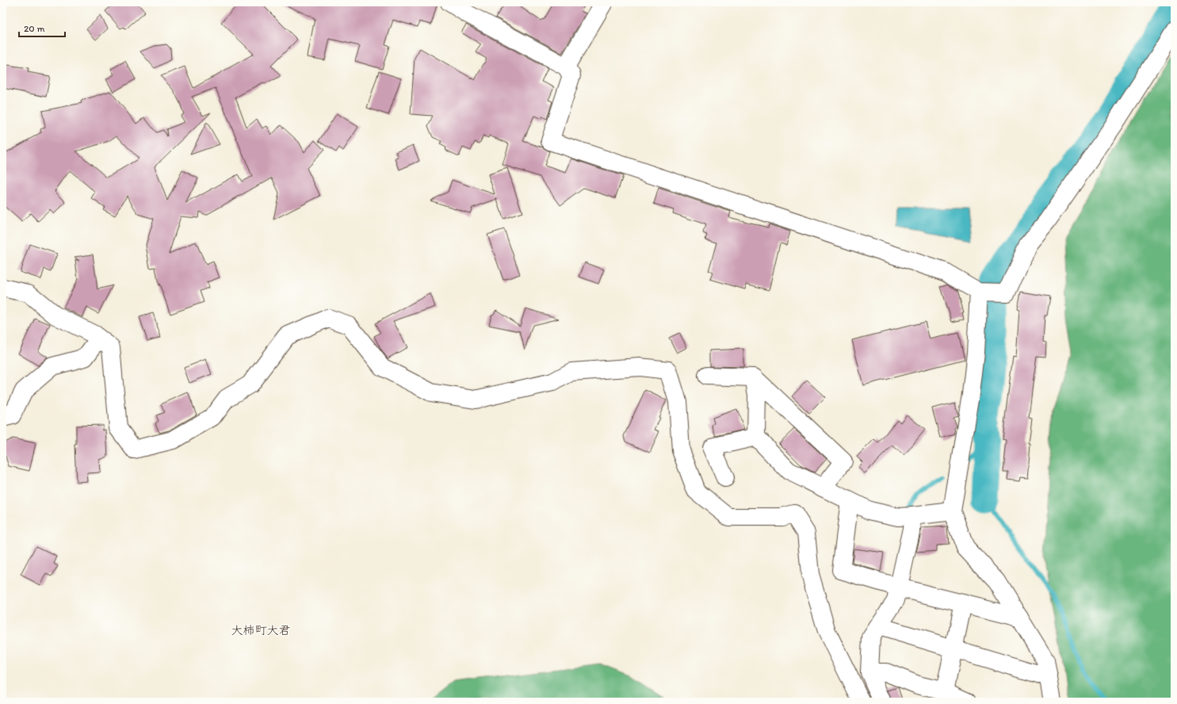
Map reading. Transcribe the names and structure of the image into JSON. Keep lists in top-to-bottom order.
{
  "districts": ["大柿町大君"],
  "scale_bar": "20 m"
}
